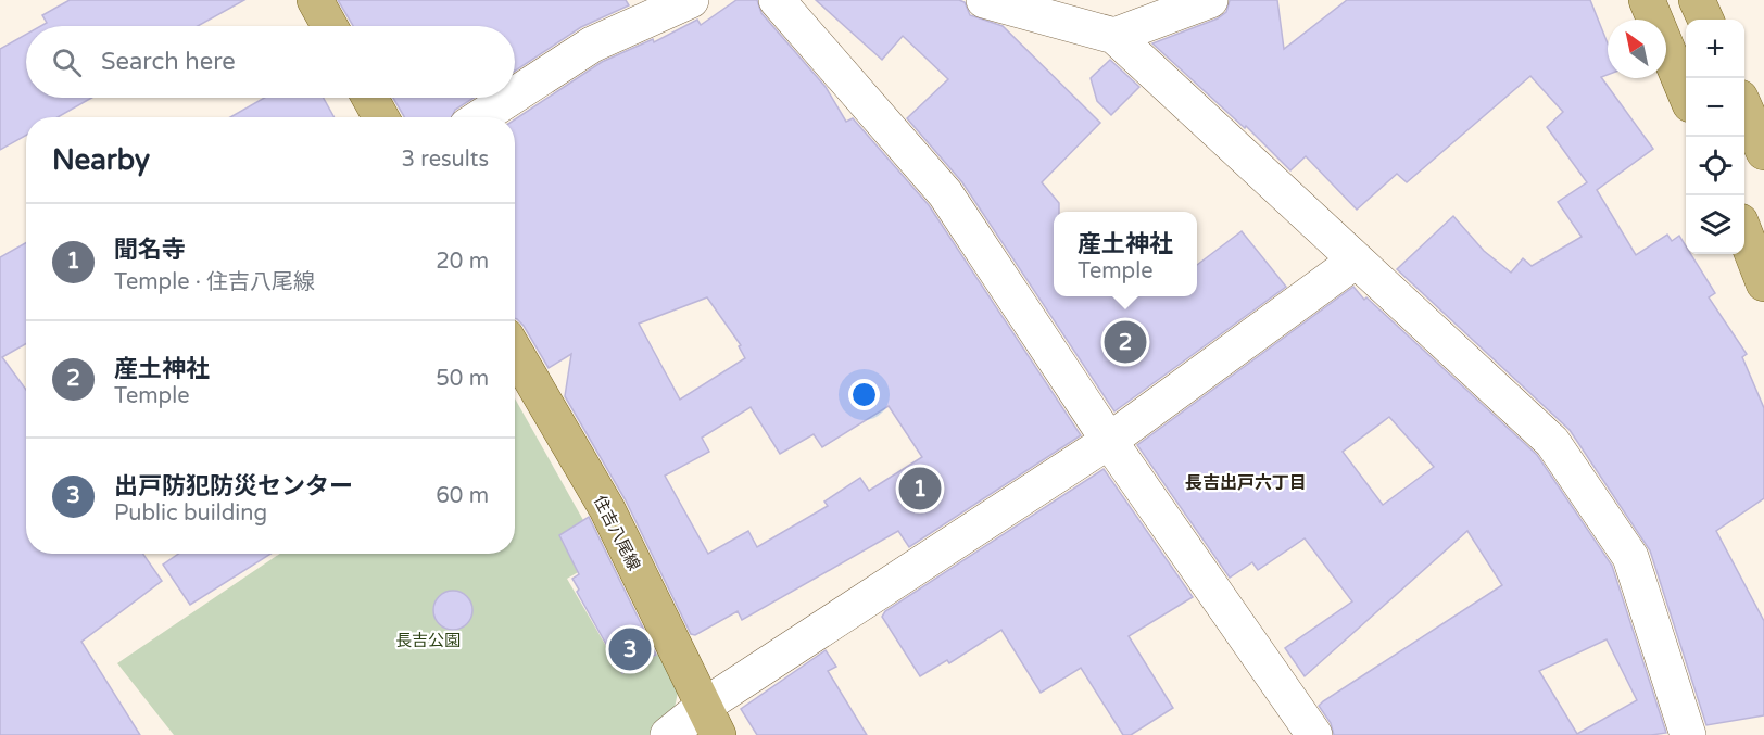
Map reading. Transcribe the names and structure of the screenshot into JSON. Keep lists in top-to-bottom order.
{
  "streets": {
    "main road": ["住吉八尾線"]
  },
  "districts": ["長吉出戸六丁目"],
  "parks": ["長吉公園"],
  "north": "top left",
  "page": {
    "map_buttons": ["+", "−"],
    "search": "Search here",
    "heading": ["Nearby", "3 results"],
    "list": [
      {
        "mark": "1",
        "name": "聞名寺",
        "note": "Temple · 住吉八尾線",
        "value": "20 m"
      },
      {
        "mark": "2",
        "name": "産土神社",
        "note": "Temple",
        "value": "50 m"
      },
      {
        "mark": "3",
        "name": "出戸防犯防災センター",
        "note": "Public building",
        "value": "60 m"
      }
    ],
    "popup": ["産土神社", "Temple"],
    "pins": ["2", "1", "3"]
  }
}
